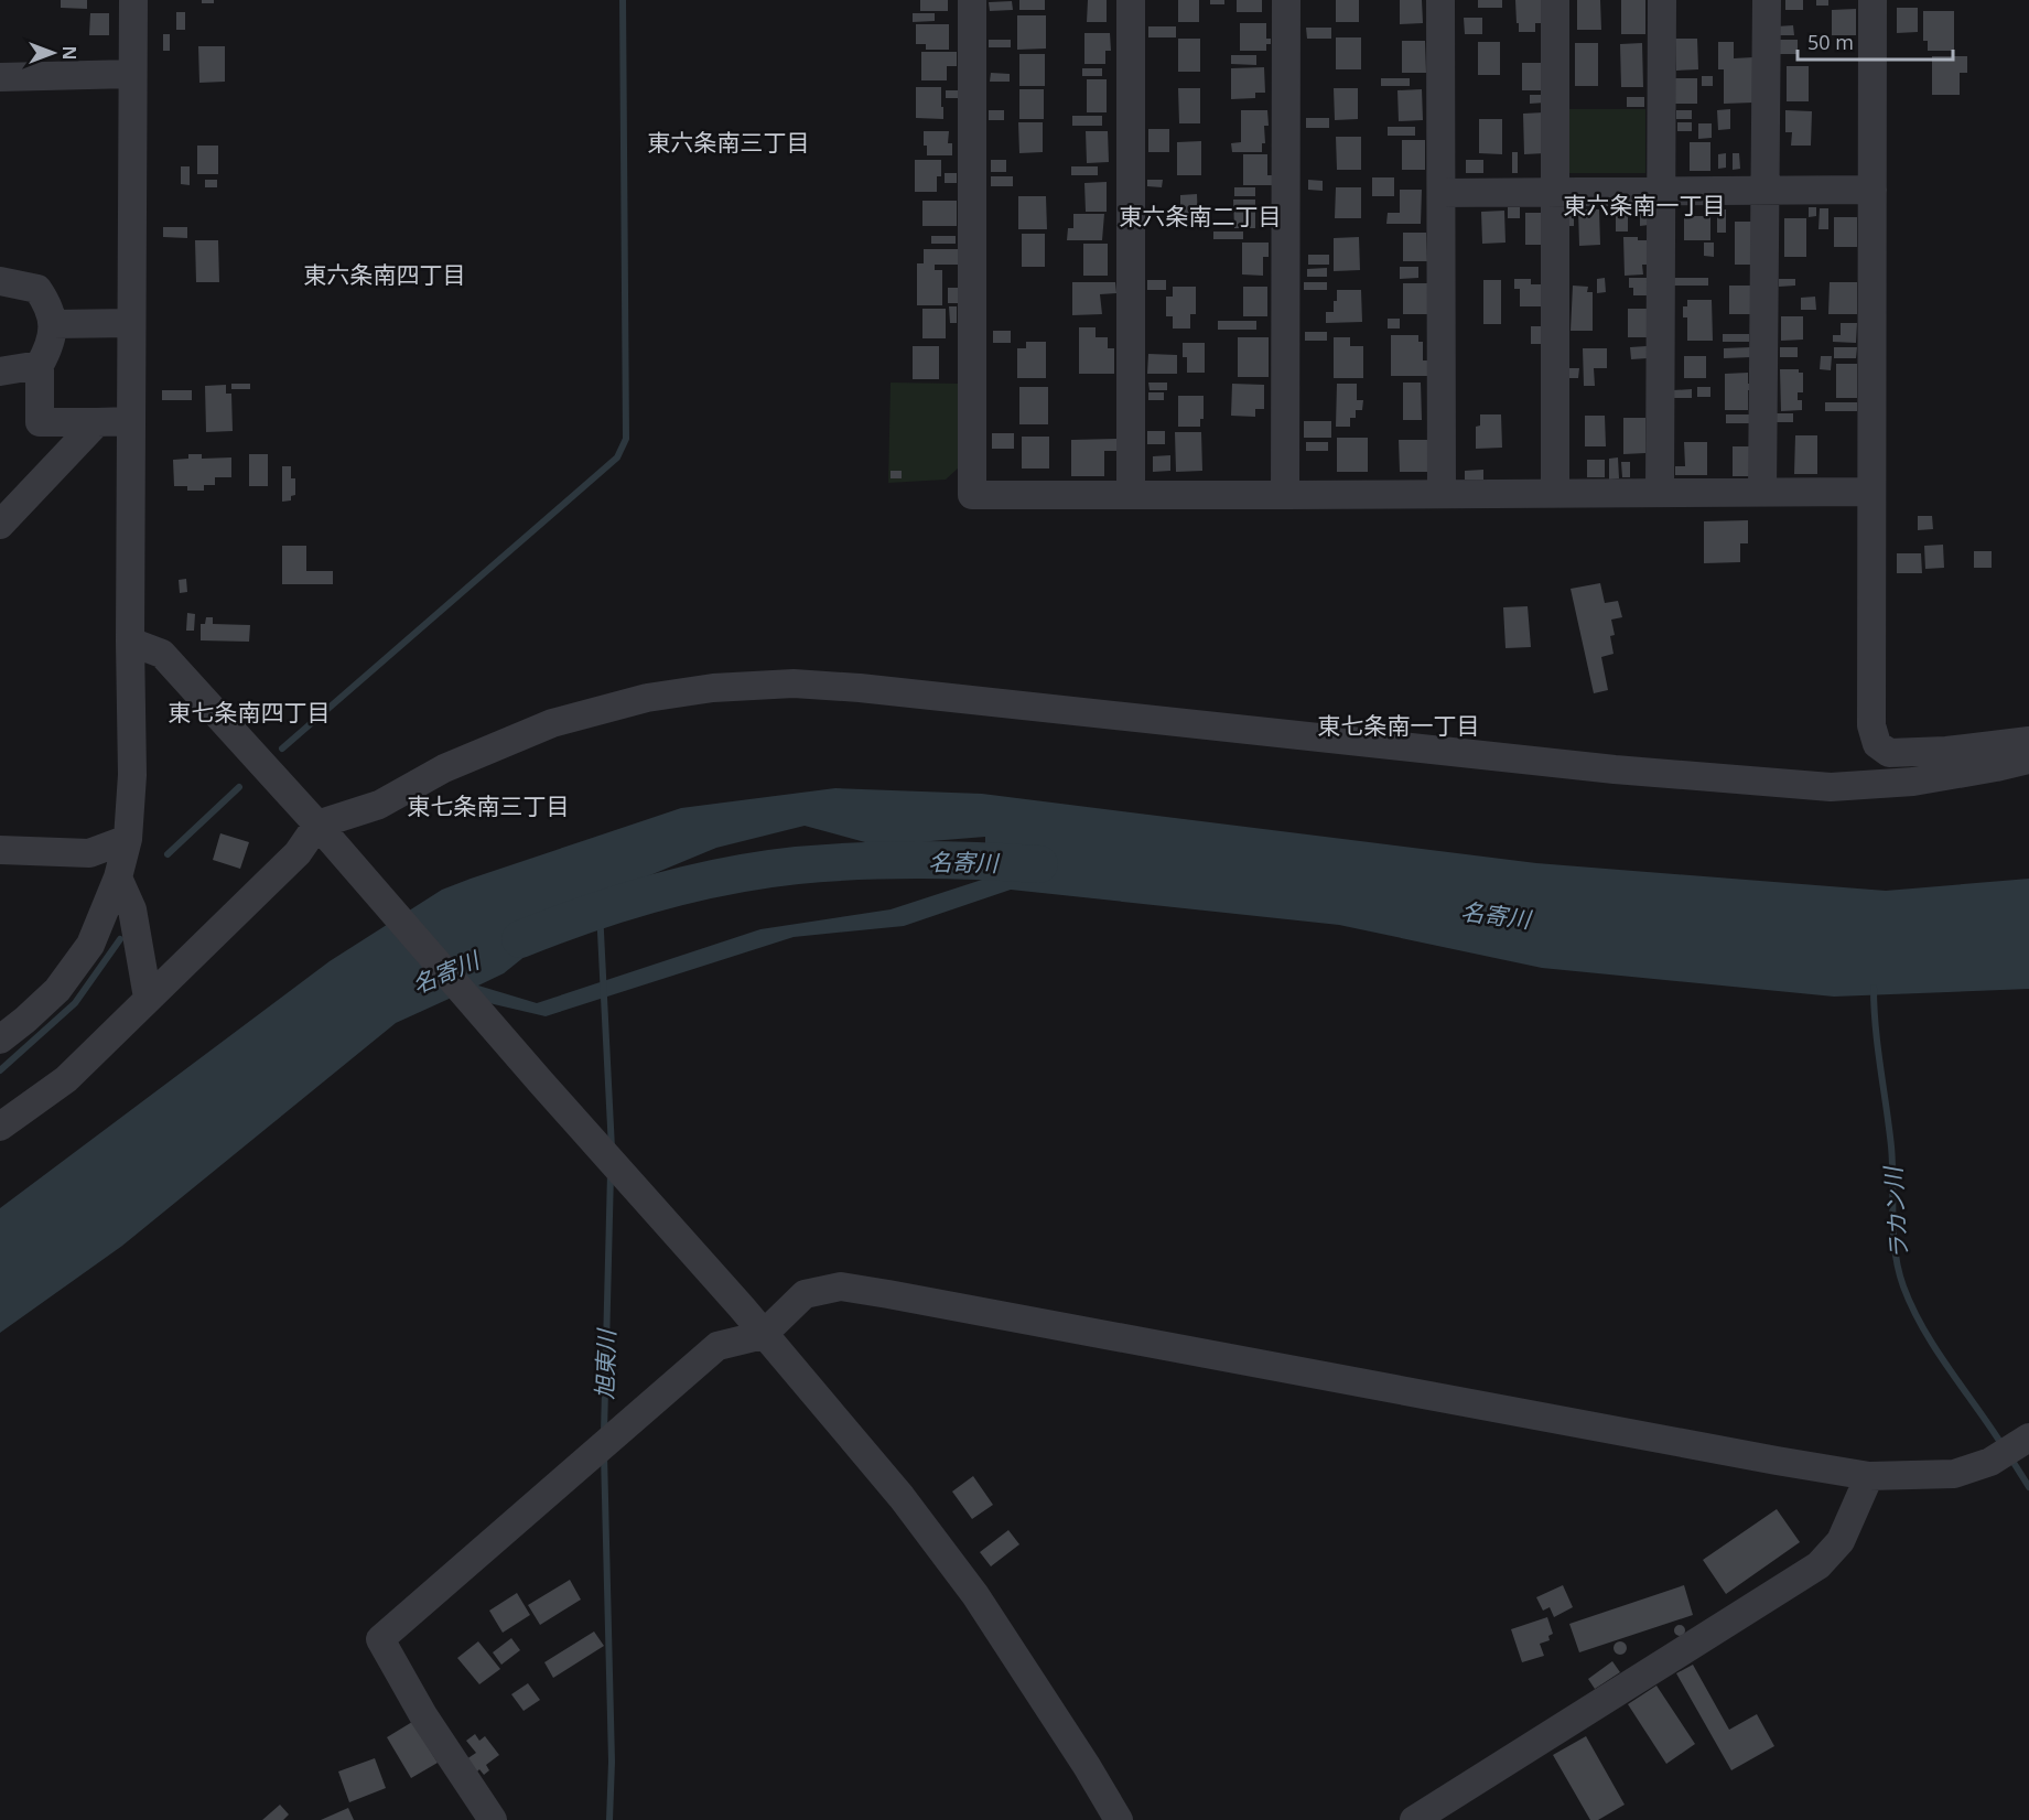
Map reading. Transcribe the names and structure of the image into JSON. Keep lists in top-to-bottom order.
{
  "districts": [
    "東六条南三丁目",
    "東六条南一丁目",
    "東六条南二丁目",
    "東六条南四丁目",
    "東七条南四丁目",
    "東七条南一丁目",
    "東七条南三丁目"
  ],
  "water": ["名寄川", "ラカン川", "旭東川"],
  "scale_bar": "50 m",
  "north": "right"
}
